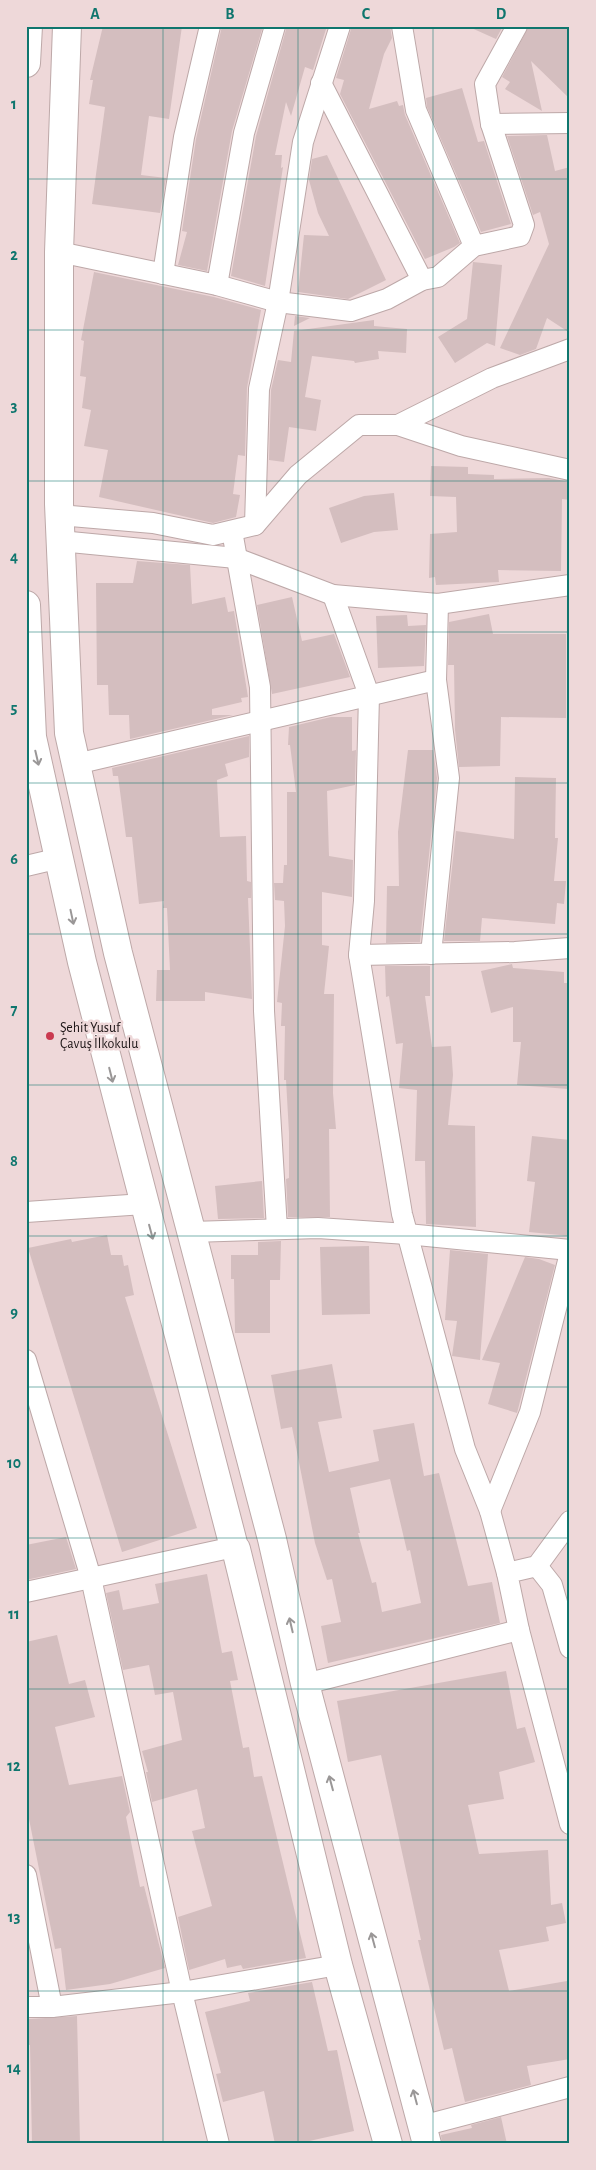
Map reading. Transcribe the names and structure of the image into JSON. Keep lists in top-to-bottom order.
{
  "places": ["Şehit Yusuf Çavuş İlkokulu"],
  "grid": {
    "columns": [
      "A",
      "B",
      "C",
      "D"
    ],
    "rows": [
      "1",
      "2",
      "3",
      "4",
      "5",
      "6",
      "7",
      "8",
      "9",
      "10",
      "11",
      "12",
      "13",
      "14"
    ]
  }
}
